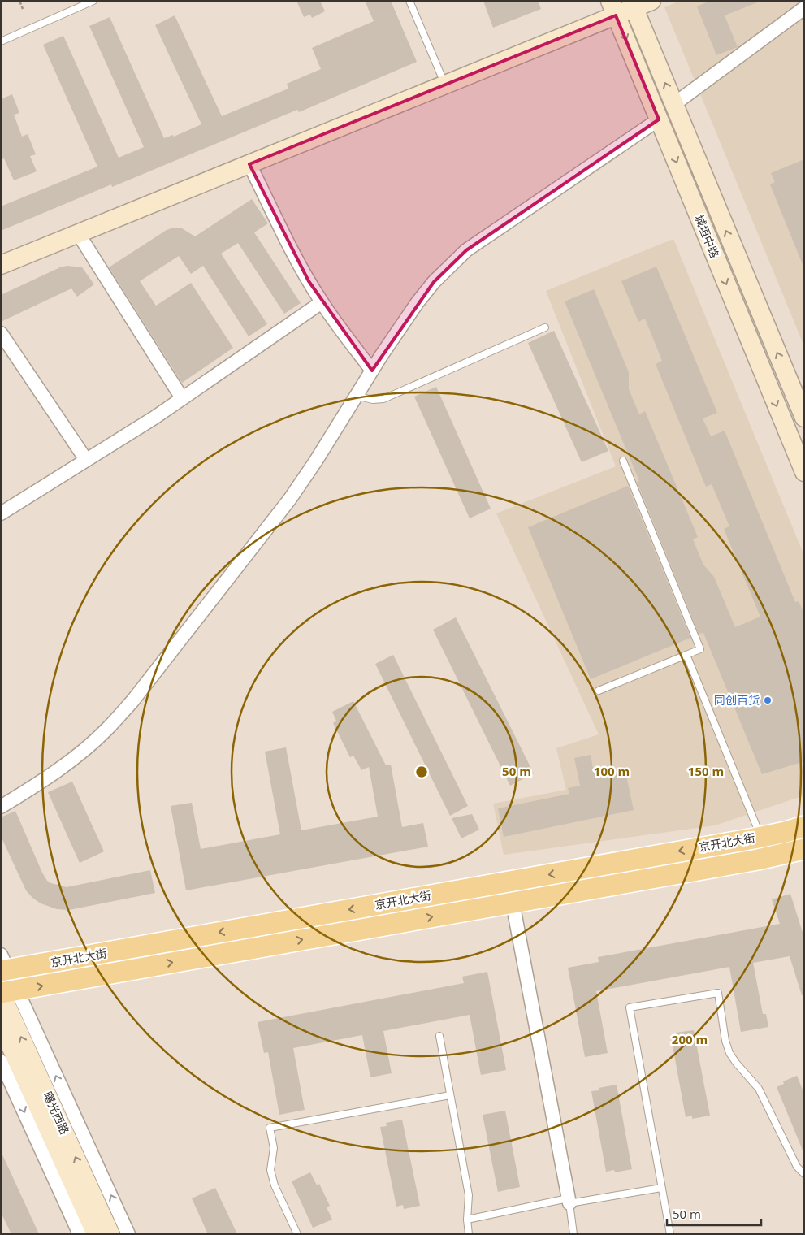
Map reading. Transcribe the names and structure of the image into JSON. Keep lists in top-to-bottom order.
{
  "streets": {
    "main road": ["城垣中路", "京开北大街", "曙光西路"]
  },
  "crossings": [
    ["京开北大街", "曙光西路"]
  ],
  "places": ["同创百货"],
  "scale_bar": "50 m",
  "rings": [
    "50 m",
    "100 m",
    "150 m",
    "200 m"
  ]
}
